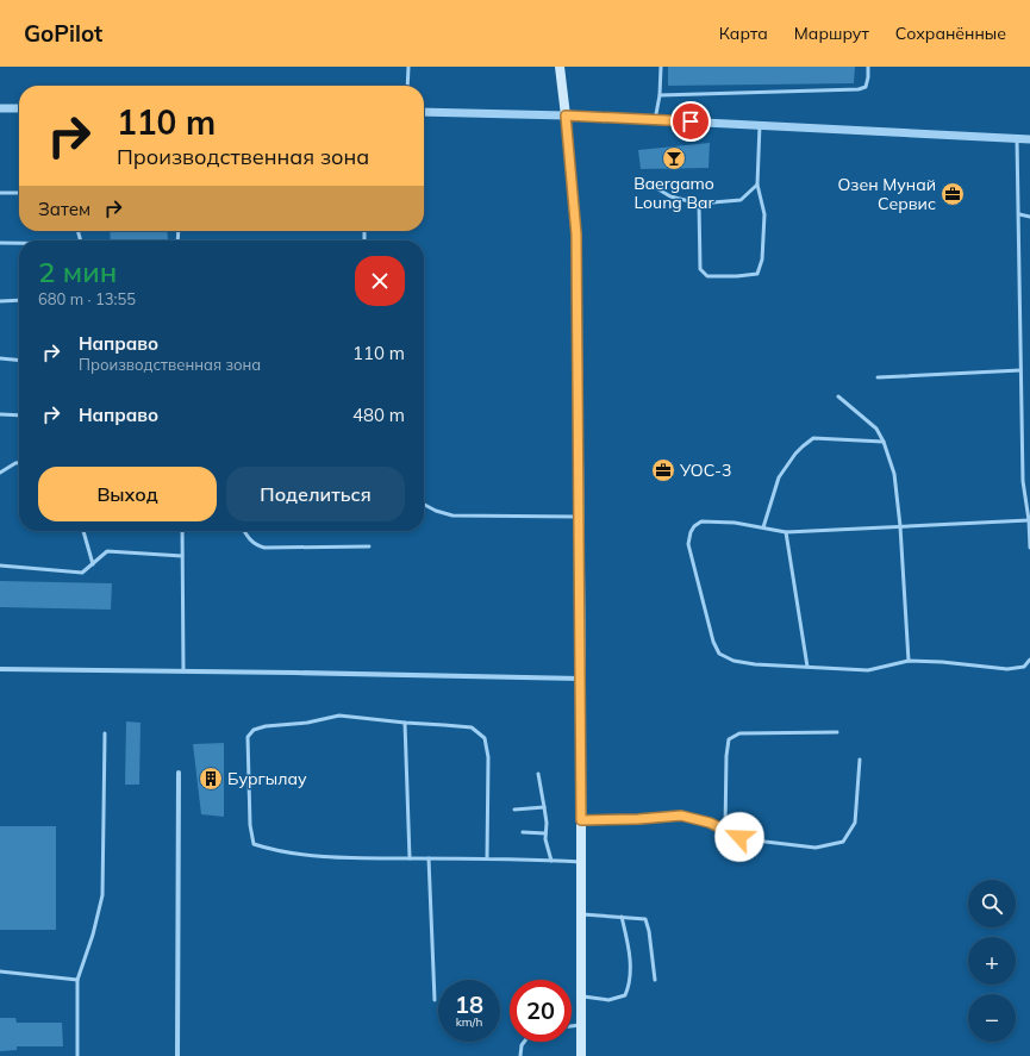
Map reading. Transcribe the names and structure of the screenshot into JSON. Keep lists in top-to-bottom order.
{
  "places": {
    "bar": ["Baergamo Loung Bar"],
    "office": ["Озен Мунай Сервис", "УОС-3"],
    "building": ["Бургылау"]
  },
  "page": {
    "header": "GoPilot",
    "nav": ["Карта", "Маршрут", "Сохранённые"],
    "turn": ["110 m", "Производственная зона"],
    "then": "Затем",
    "heading": ["2 мин", "680 m · 13:55"],
    "list": [
      {
        "name": "Направо",
        "note": "Производственная зона",
        "value": "110 m"
      },
      {
        "name": "Направо",
        "value": "480 m"
      }
    ],
    "buttons": ["Выход", "Поделиться"],
    "map_buttons": ["+", "−"],
    "speed": "18 km/h",
    "limit": "20"
  }
}
